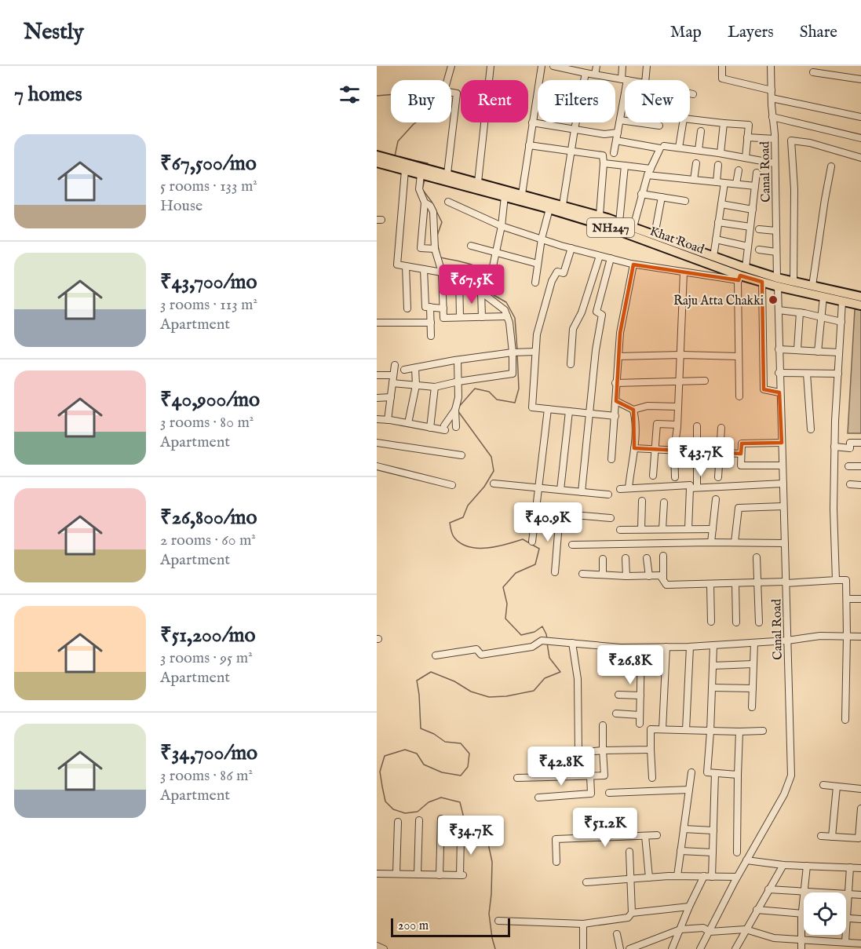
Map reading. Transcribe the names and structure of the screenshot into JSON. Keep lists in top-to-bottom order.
{
  "streets": {
    "highway": ["NH247", "Khat Road"],
    "street": ["Canal Road"]
  },
  "crossings": [
    ["Canal Road", "Khat Road"]
  ],
  "places": ["Raju Atta Chakki"],
  "scale_bar": "200 m",
  "page": {
    "header": "Nestly",
    "nav": ["Map", "Layers", "Share"],
    "heading": "7 homes",
    "chip": [
      "Buy",
      "Rent",
      "Filters",
      "New"
    ],
    "list": [
      {
        "name": "₹67,500/mo",
        "note": "5 rooms · 133 m² · House"
      },
      {
        "name": "₹43,700/mo",
        "note": "3 rooms · 113 m² · Apartment"
      },
      {
        "name": "₹40,900/mo",
        "note": "3 rooms · 80 m² · Apartment"
      },
      {
        "name": "₹26,800/mo",
        "note": "2 rooms · 60 m² · Apartment"
      },
      {
        "name": "₹51,200/mo",
        "note": "3 rooms · 95 m² · Apartment"
      },
      {
        "name": "₹34,700/mo",
        "note": "3 rooms · 86 m² · Apartment"
      }
    ],
    "price": [
      "₹67.5K",
      "₹43.7K",
      "₹40.9K",
      "₹26.8K",
      "₹42.8K",
      "₹51.2K",
      "₹34.7K"
    ],
    "scale": "200 m"
  }
}
